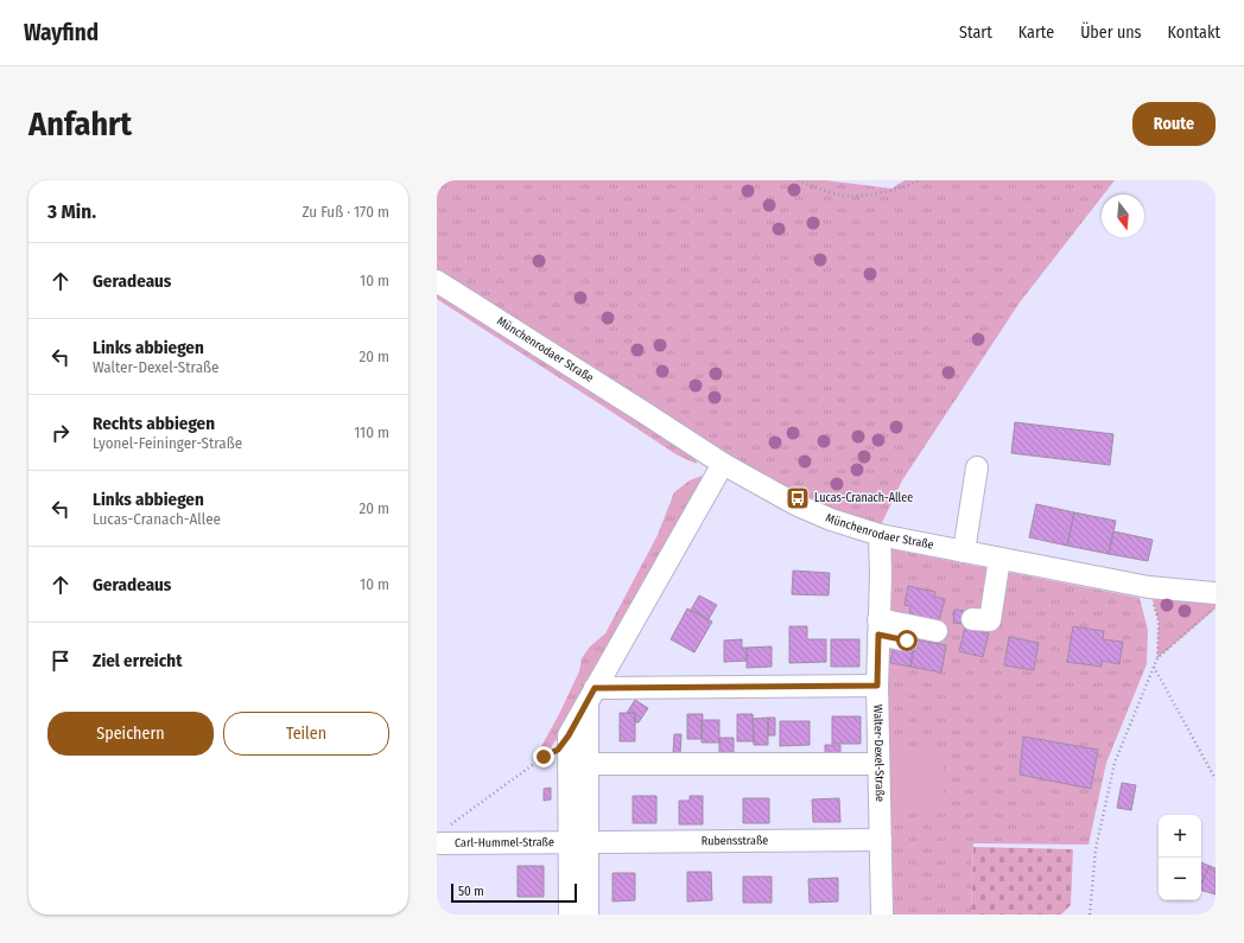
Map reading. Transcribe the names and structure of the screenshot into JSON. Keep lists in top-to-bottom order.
{
  "streets": {
    "street": [
      "Münchenrodaer Straße",
      "Walter-Dexel-Straße",
      "Rubensstraße",
      "Carl-Hummel-Straße"
    ]
  },
  "crossings": [
    ["Münchenrodaer Straße", "Walter-Dexel-Straße"],
    ["Walter-Dexel-Straße", "Rubensstraße"],
    ["Rubensstraße", "Carl-Hummel-Straße"]
  ],
  "places": {
    "bus stop": ["Lucas-Cranach-Allee"]
  },
  "scale_bar": "50 m",
  "north": "bottom",
  "page": {
    "header": "Wayfind",
    "nav": [
      "Start",
      "Karte",
      "Über uns",
      "Kontakt"
    ],
    "buttons": [
      "Route",
      ["Speichern", "Teilen"]
    ],
    "title": "Anfahrt",
    "heading": ["3 Min.", "Zu Fuß · 170 m"],
    "list": [
      ["Geradeaus", "10 m"],
      ["Links abbiegen", "Walter-Dexel-Straße", "20 m"],
      ["Rechts abbiegen", "Lyonel-Feininger-Straße", "110 m"],
      ["Links abbiegen", "Lucas-Cranach-Allee", "20 m"],
      ["Geradeaus", "10 m"],
      "Ziel erreicht"
    ],
    "map_buttons": ["+", "−"],
    "scale": "50 m"
  }
}
